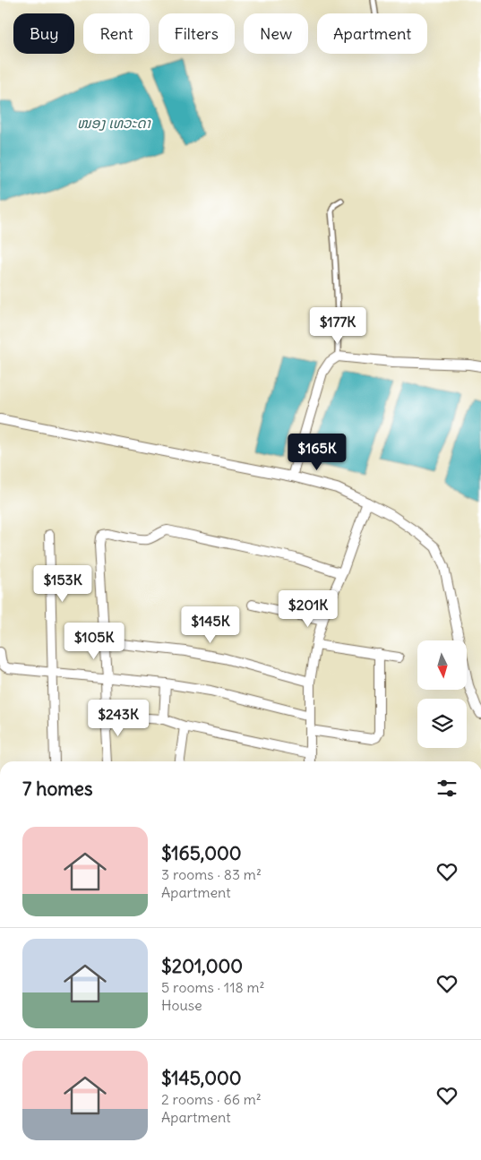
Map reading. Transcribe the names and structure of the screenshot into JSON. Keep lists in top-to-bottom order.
{
  "water": ["ໜອງ ເທວະດາ"],
  "north": "bottom",
  "page": {
    "chip": [
      "Buy",
      "Rent",
      "Filters",
      "New",
      "Apartment"
    ],
    "price": [
      "$177K",
      "$165K",
      "$153K",
      "$201K",
      "$145K",
      "$105K",
      "$243K"
    ],
    "heading": "7 homes",
    "list": [
      {
        "name": "$165,000",
        "note": "3 rooms · 83 m² · Apartment"
      },
      {
        "name": "$201,000",
        "note": "5 rooms · 118 m² · House"
      },
      {
        "name": "$145,000",
        "note": "2 rooms · 66 m² · Apartment"
      }
    ]
  }
}
